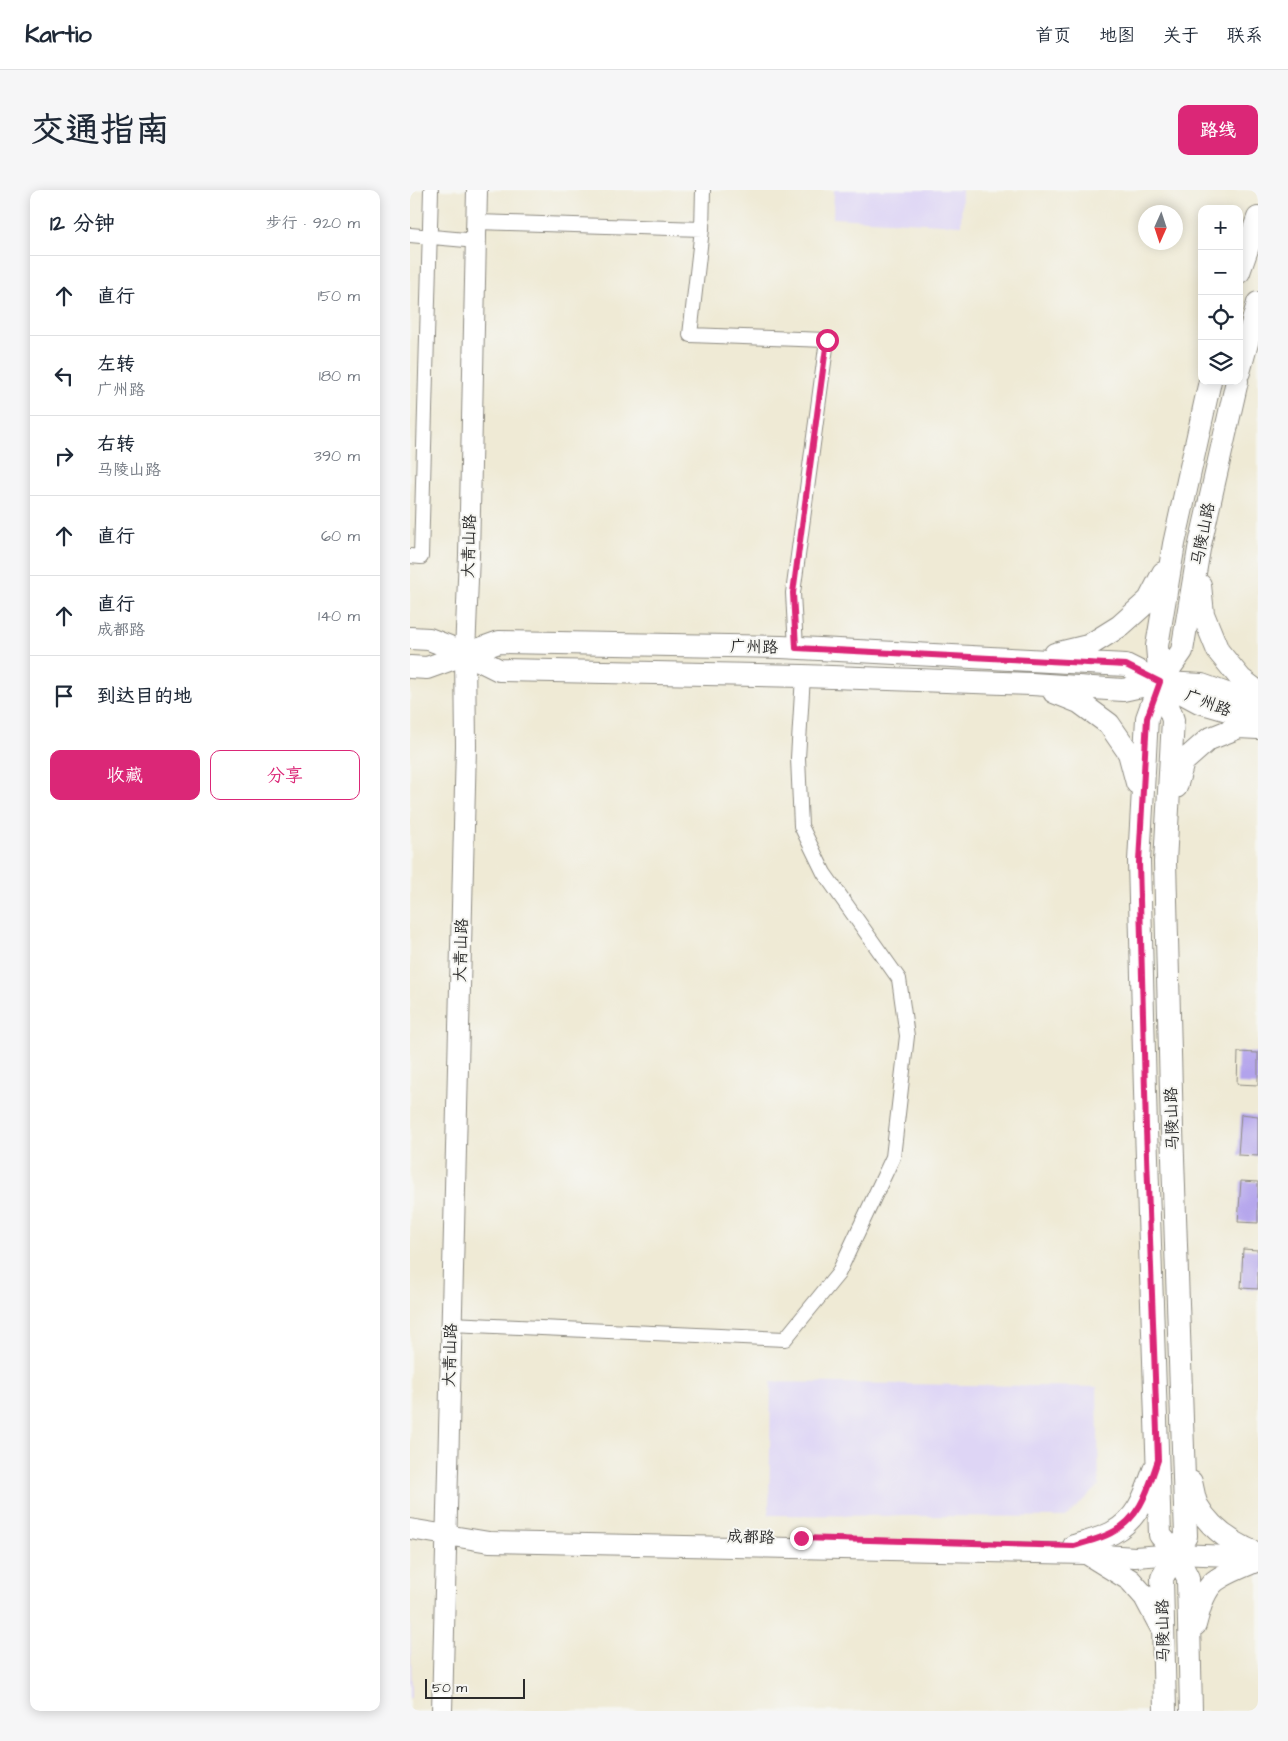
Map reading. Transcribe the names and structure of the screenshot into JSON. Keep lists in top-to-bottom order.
{
  "streets": {
    "main road": ["马陵山路", "广州路"],
    "street": ["大青山路", "成都路"]
  },
  "crossings": [
    ["马陵山路", "广州路"],
    ["马陵山路", "成都路"],
    ["大青山路", "广州路"],
    ["大青山路", "成都路"]
  ],
  "scale_bar": "50 m",
  "north": "bottom",
  "page": {
    "header": "Kartio",
    "nav": [
      "首页",
      "地图",
      "关于",
      "联系"
    ],
    "title": "交通指南",
    "buttons": [
      "路线",
      ["收藏", "分享"]
    ],
    "heading": ["12 分钟", "步行 · 920 m"],
    "map_buttons": ["+", "−"],
    "list": [
      ["直行", "150 m"],
      ["左转", "广州路", "180 m"],
      ["右转", "马陵山路", "390 m"],
      ["直行", "60 m"],
      ["直行", "成都路", "140 m"],
      "到达目的地"
    ],
    "scale": "50 m"
  }
}
